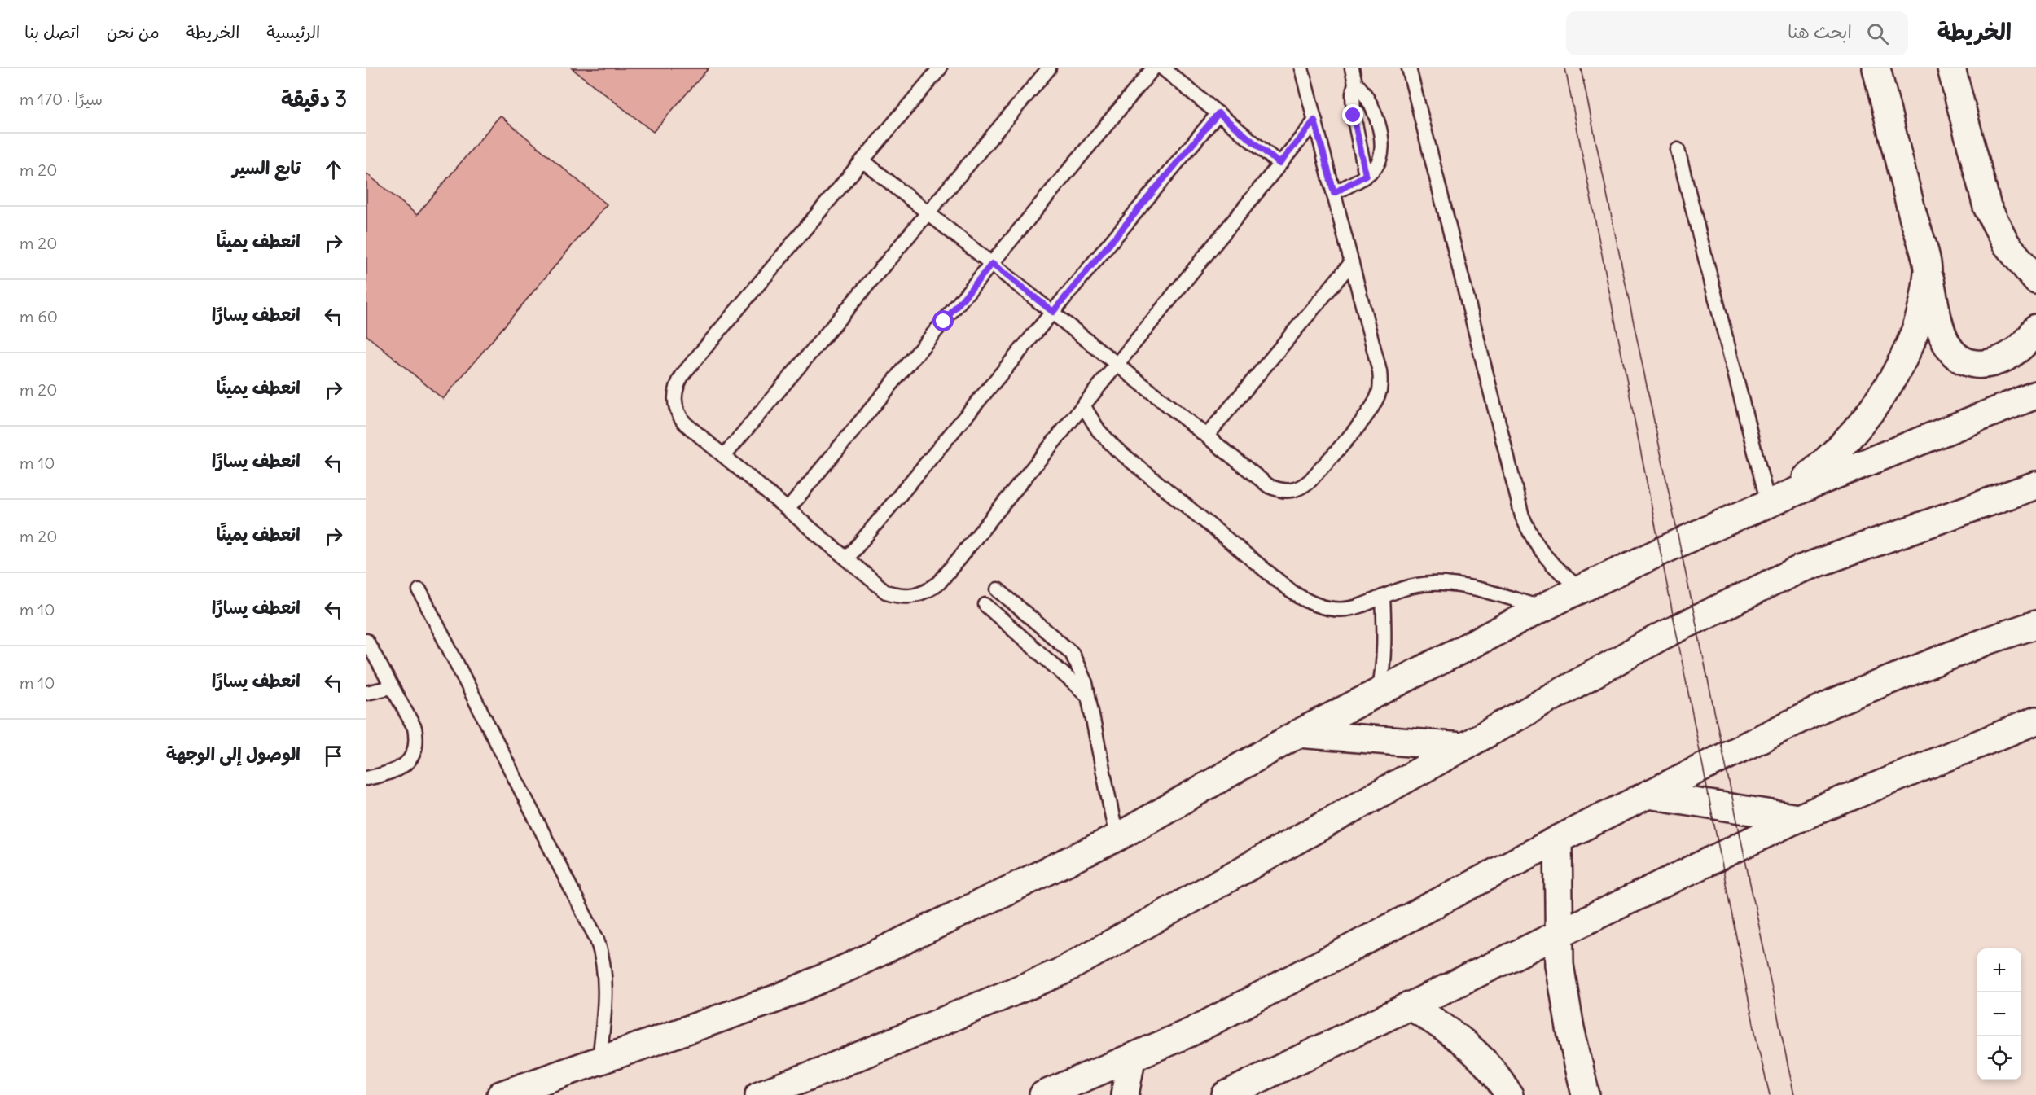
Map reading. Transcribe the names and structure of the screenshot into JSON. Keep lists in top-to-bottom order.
{
  "page": {
    "header": "الخريطة",
    "search": "ابحث هنا",
    "nav": [
      "الرئيسية",
      "الخريطة",
      "من نحن",
      "اتصل بنا"
    ],
    "heading": ["3 دقيقة", "سيرًا · 170 m"],
    "list": [
      ["تابع السير", "20 m"],
      ["انعطف يمينًا", "20 m"],
      ["انعطف يسارًا", "60 m"],
      ["انعطف يمينًا", "20 m"],
      ["انعطف يسارًا", "10 m"],
      ["انعطف يمينًا", "20 m"],
      ["انعطف يسارًا", "10 m"],
      ["انعطف يسارًا", "10 m"],
      "الوصول إلى الوجهة"
    ],
    "map_buttons": ["+", "−"]
  }
}
